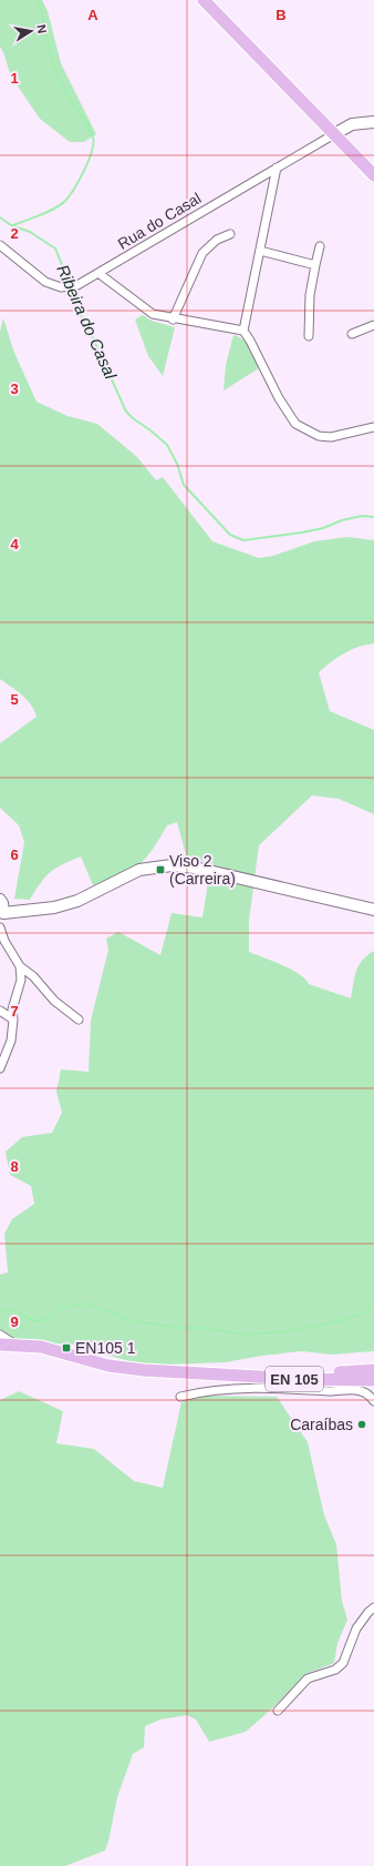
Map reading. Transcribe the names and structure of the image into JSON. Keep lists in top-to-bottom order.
{
  "streets": {
    "main road": ["EN 105"],
    "street": ["Rua do Casal"]
  },
  "water": ["Ribeira do Casal"],
  "places": {
    "transit": ["Viso 2 (Carreira)", "EN105 1"],
    "other": ["Caraíbas"]
  },
  "north": "right",
  "grid": {
    "columns": ["A", "B"],
    "rows": [
      "1",
      "2",
      "3",
      "4",
      "5",
      "6",
      "7",
      "8",
      "9"
    ]
  }
}
